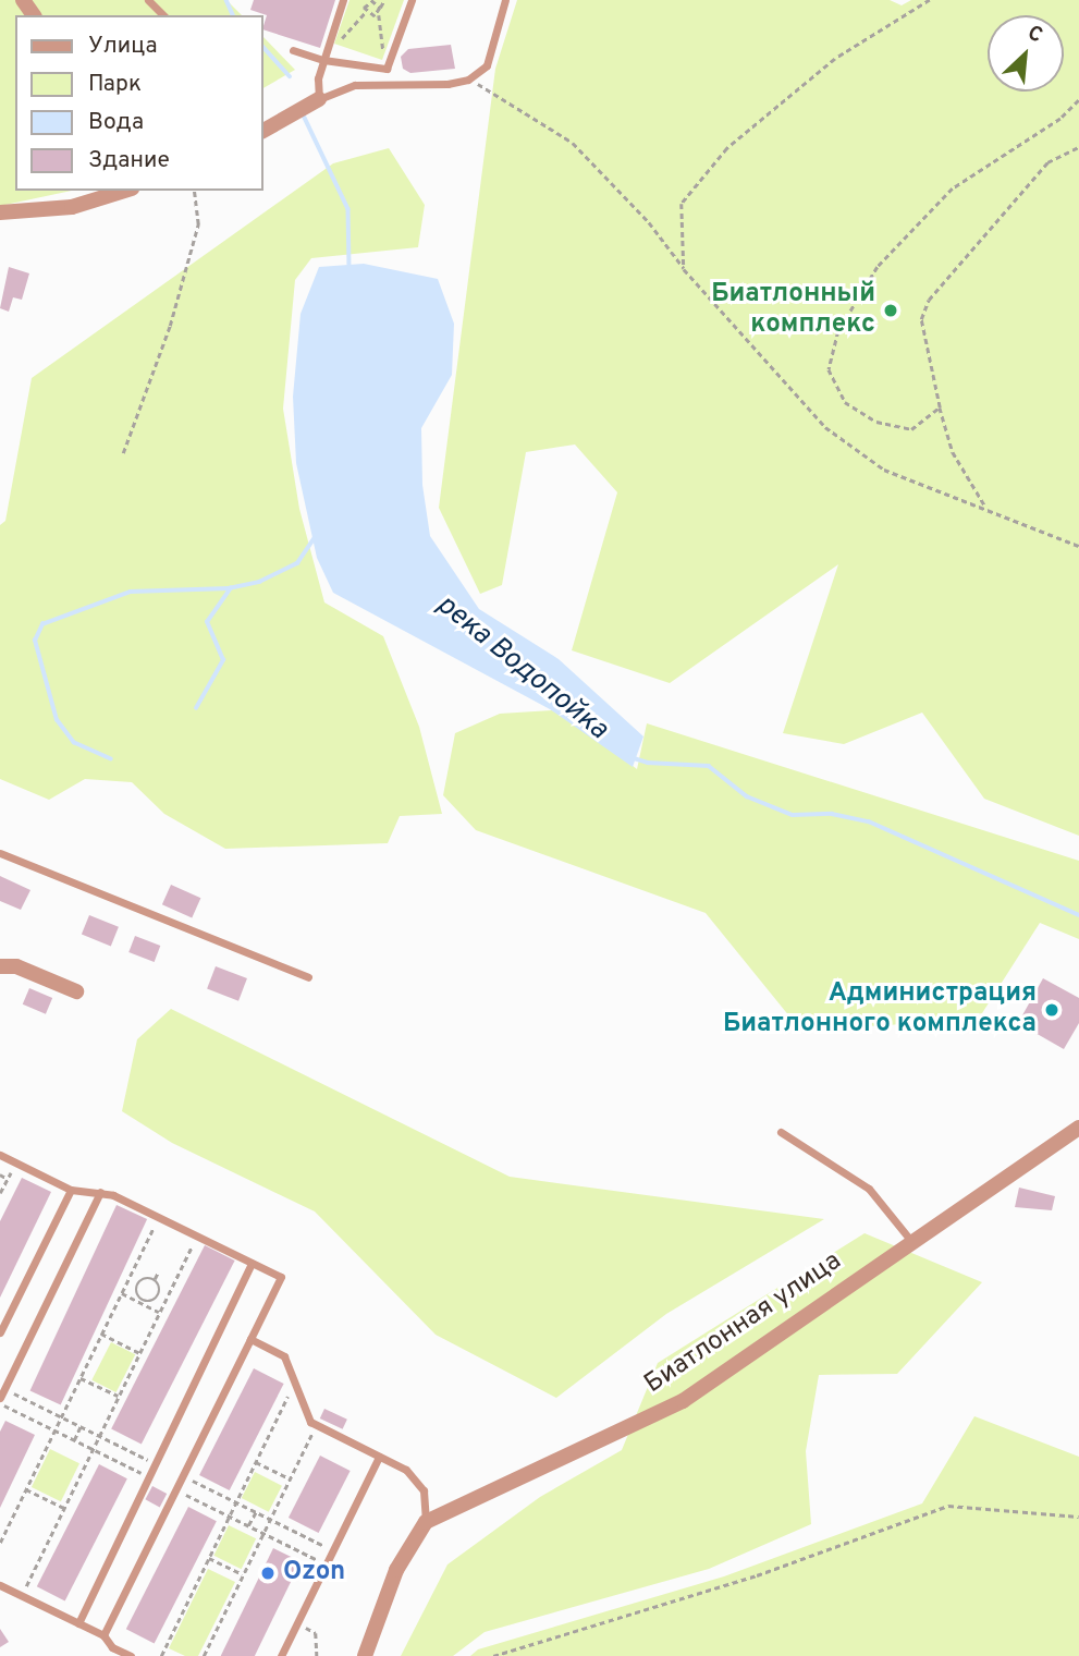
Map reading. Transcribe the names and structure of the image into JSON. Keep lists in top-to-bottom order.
{
  "streets": {
    "street": ["Биатлонная улица"]
  },
  "water": ["река Водопойка"],
  "places": ["Биатлонный комплекс", "Администрация Биатлонного комплекса", "Ozon"],
  "legend": [
    "Улица",
    "Парк",
    "Вода",
    "Здание"
  ],
  "north": "top right"
}
